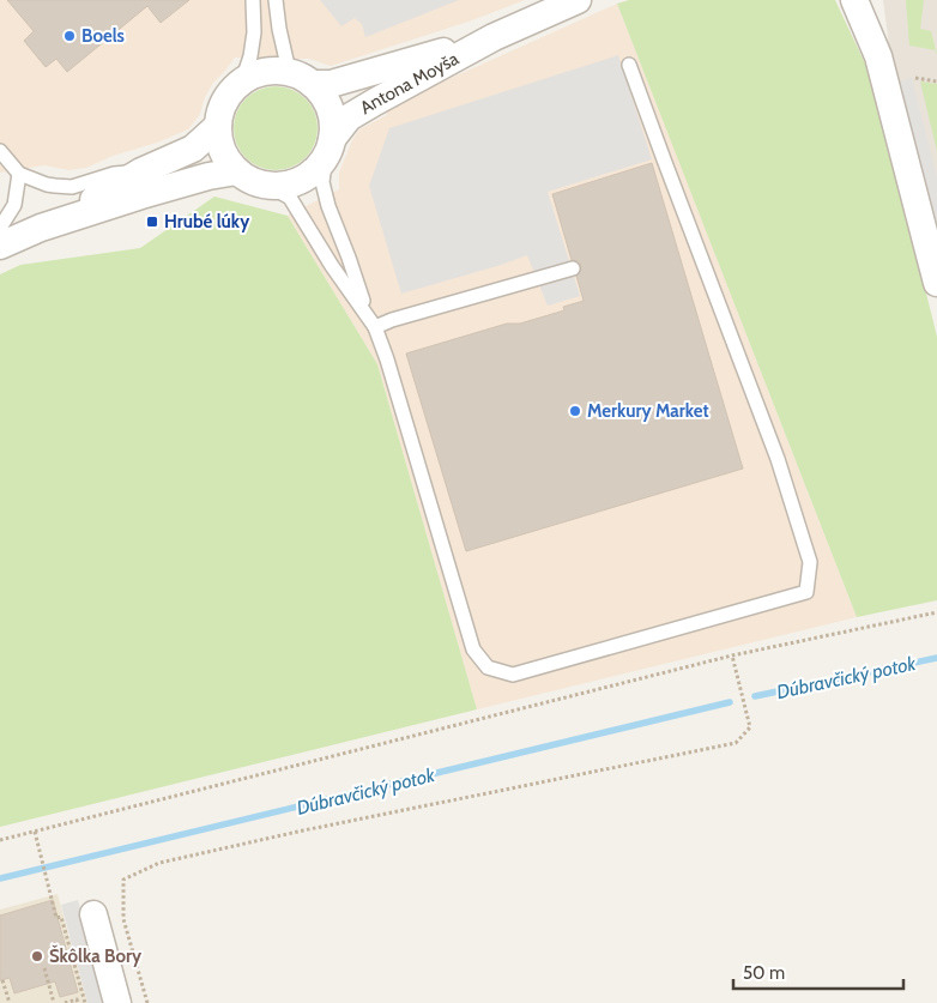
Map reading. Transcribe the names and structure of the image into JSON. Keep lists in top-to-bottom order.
{
  "streets": {
    "street": ["Antona Moyša"]
  },
  "water": ["Dúbravčický potok"],
  "places": {
    "other": ["Boels", "Merkury Market", "Škôlka Bory"],
    "transit": ["Hrubé lúky"]
  },
  "scale_bar": "50 m"
}
